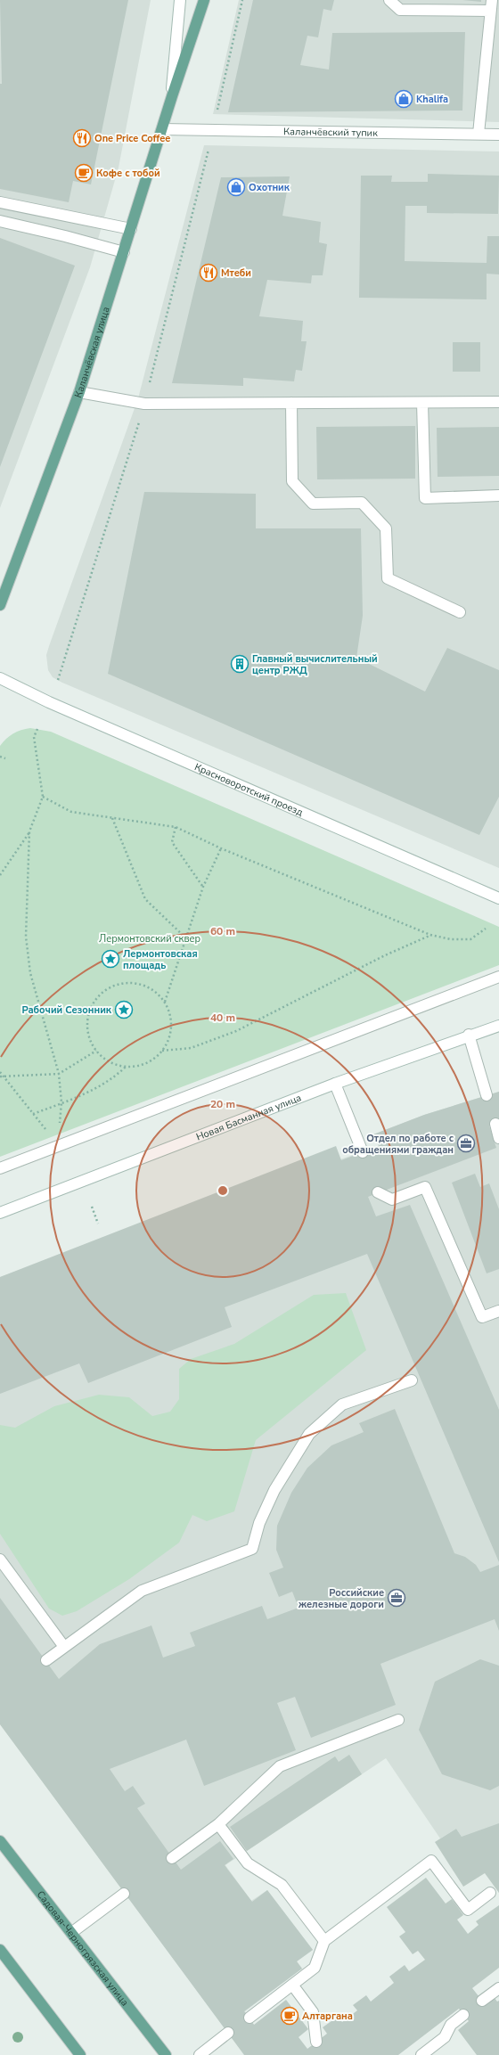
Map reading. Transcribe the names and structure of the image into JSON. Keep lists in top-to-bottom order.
{
  "streets": {
    "main road": [
      "Каланчёвский тупик",
      "Каланчёвская улица",
      "Красноворотский проезд",
      "Новая Басманная улица",
      "Садовая-Черногрязская улица"
    ]
  },
  "crossings": [
    ["Каланчёвский тупик", "Каланчёвская улица"]
  ],
  "parks": ["Лермонтовский сквер"],
  "places": {
    "shop": ["Khalifa", "Охотник"],
    "restaurant": ["One Price Coffee", "Мтеби"],
    "cafe": ["Кофе с тобой", "Алтаргана"],
    "building": ["Главный вычислительный центр РЖД"],
    "place": ["Лермонтовская площадь", "Рабочий Сезонник"],
    "office": ["Отдел по работе с обращениями граждан", "Российские железные дороги"]
  },
  "rings": ["60 m", "40 m", "20 m"]
}
